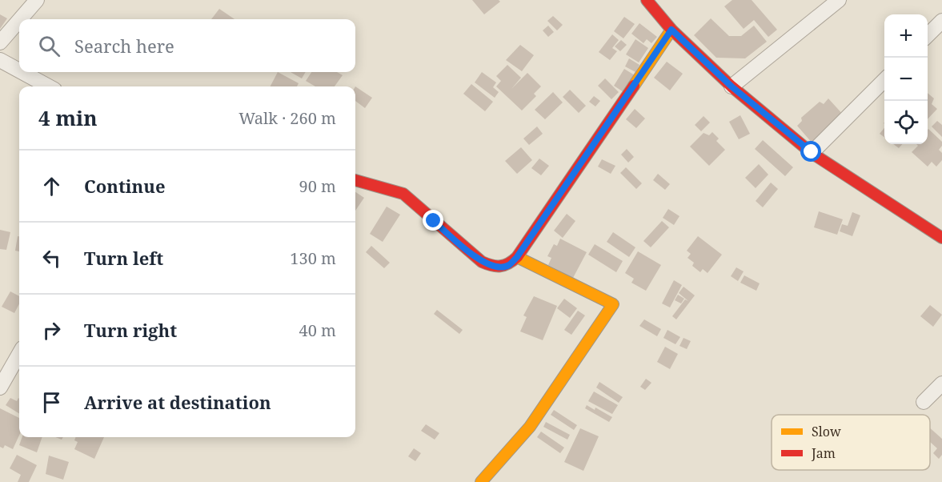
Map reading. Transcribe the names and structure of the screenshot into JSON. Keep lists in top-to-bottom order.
{
  "legend": ["Slow", "Jam"],
  "page": {
    "map_buttons": ["+", "−"],
    "search": "Search here",
    "heading": ["4 min", "Walk · 260 m"],
    "list": [
      ["Continue", "90 m"],
      ["Turn left", "130 m"],
      ["Turn right", "40 m"],
      "Arrive at destination"
    ]
  }
}
